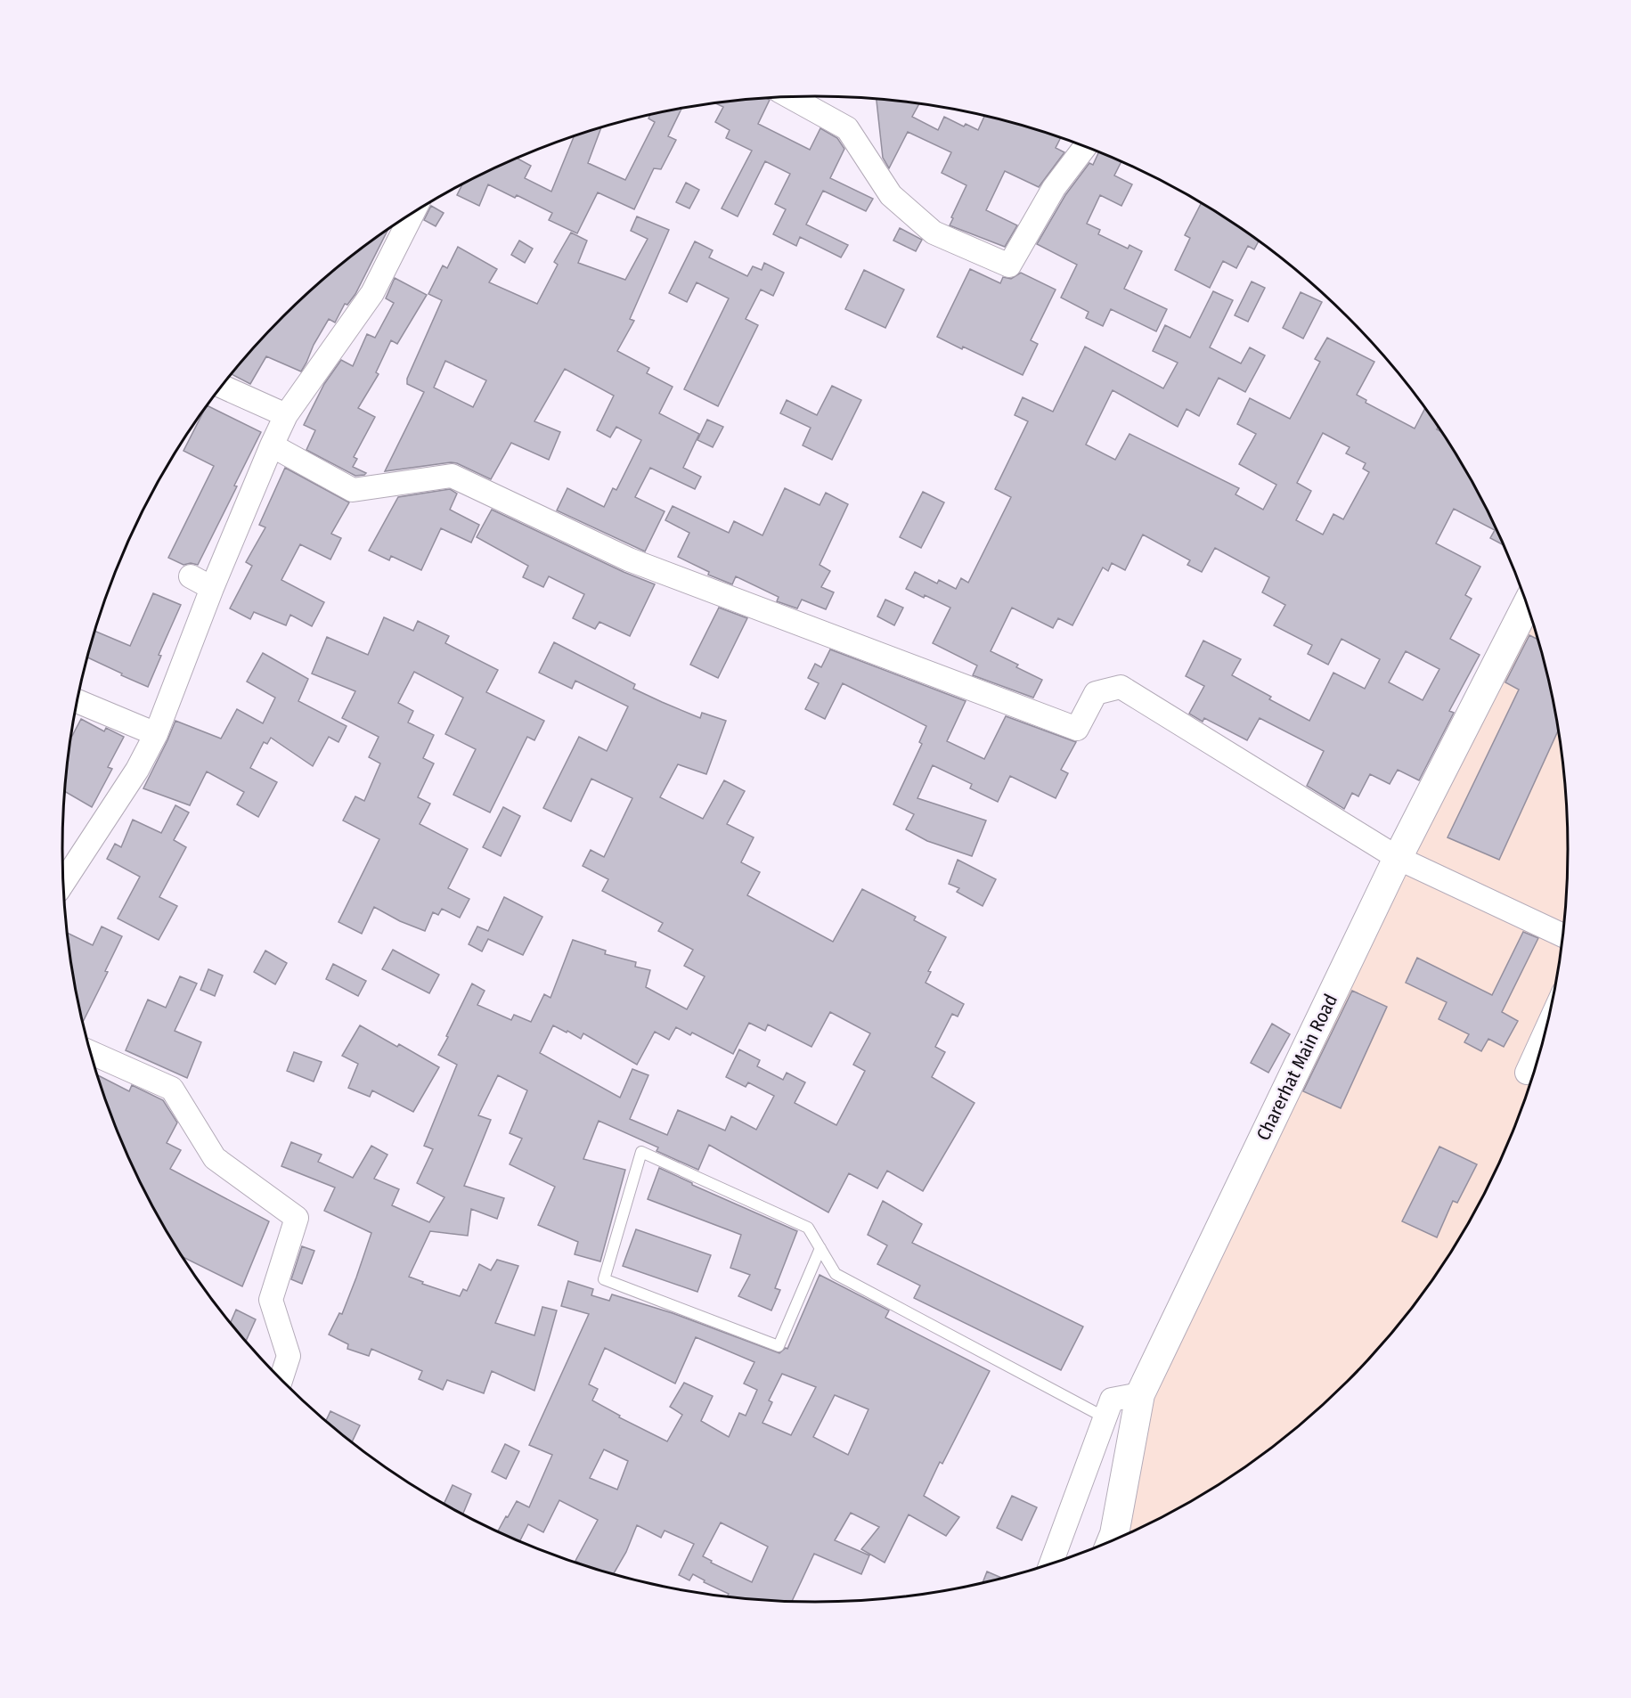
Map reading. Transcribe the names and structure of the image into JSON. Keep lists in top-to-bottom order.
{
  "streets": {
    "street": ["Charerhat Main Road"]
  }
}
